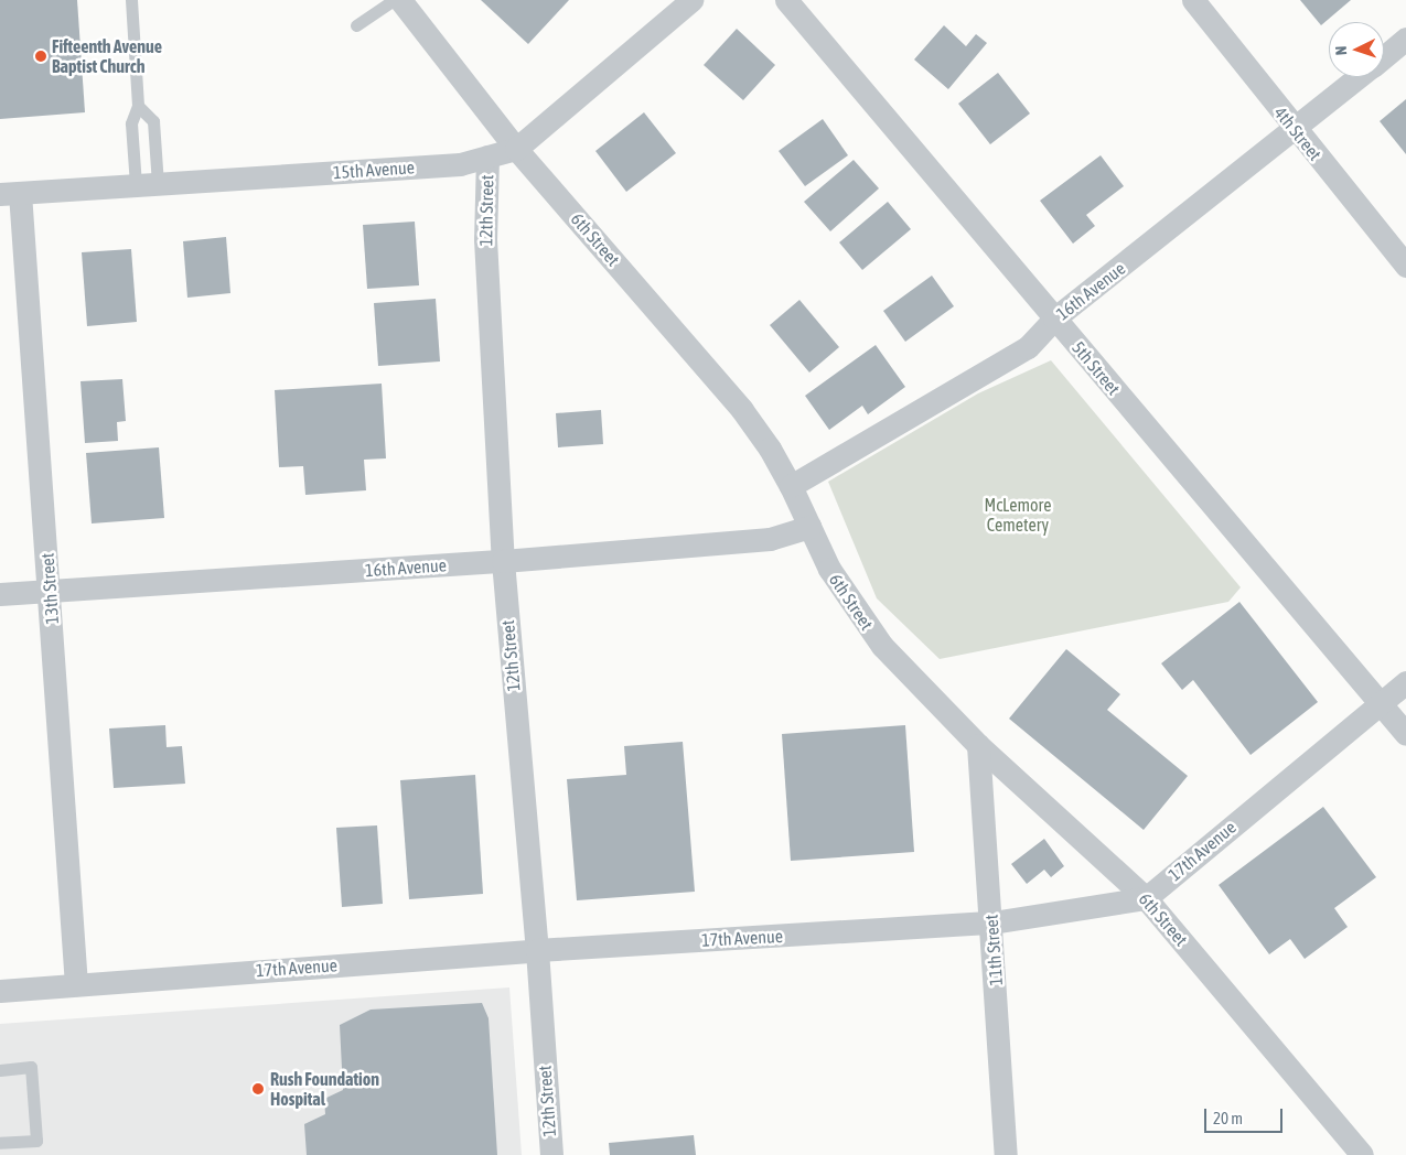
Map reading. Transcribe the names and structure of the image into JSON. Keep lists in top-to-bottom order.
{
  "streets": {
    "street": [
      "4th Street",
      "15th Avenue",
      "12th Street",
      "6th Street",
      "16th Avenue",
      "5th Street",
      "13th Street",
      "17th Avenue",
      "11th Street"
    ]
  },
  "crossings": [
    ["4th Street", "16th Avenue"],
    ["15th Avenue", "12th Street"],
    ["15th Avenue", "6th Street"],
    ["15th Avenue", "13th Street"],
    ["12th Street", "16th Avenue"],
    ["12th Street", "17th Avenue"],
    ["6th Street", "16th Avenue"],
    ["6th Street", "17th Avenue"],
    ["6th Street", "11th Street"],
    ["16th Avenue", "5th Street"],
    ["16th Avenue", "13th Street"],
    ["5th Street", "17th Avenue"],
    ["13th Street", "17th Avenue"],
    ["17th Avenue", "11th Street"]
  ],
  "parks": ["McLemore Cemetery"],
  "places": ["Fifteenth Avenue Baptist Church", "Rush Foundation Hospital"],
  "scale_bar": "20 m",
  "north": "left"
}
